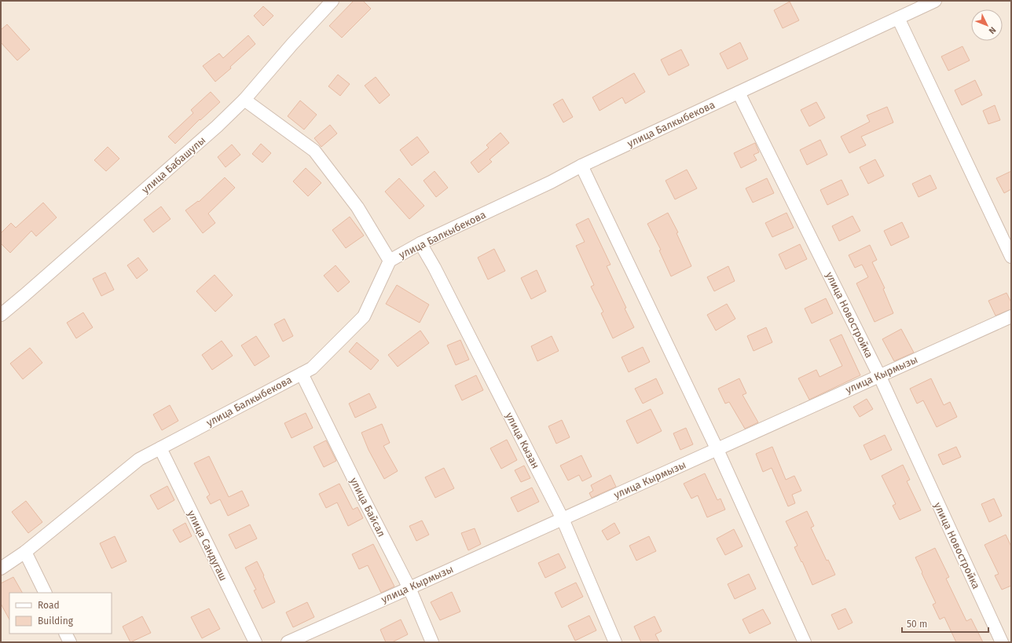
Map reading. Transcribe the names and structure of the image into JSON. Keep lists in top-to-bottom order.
{
  "streets": {
    "street": [
      "улица Балкыбекова",
      "улица Бабашулы",
      "улица Новостройка",
      "улица Кырмызы",
      "улица Кызан",
      "улица Байсал",
      "улица Сандугаш"
    ]
  },
  "crossings": [
    ["улица Балкыбекова", "улица Новостройка"],
    ["улица Балкыбекова", "улица Кызан"],
    ["улица Балкыбекова", "улица Байсал"],
    ["улица Балкыбекова", "улица Сандугаш"],
    ["улица Новостройка", "улица Кырмызы"],
    ["улица Кырмызы", "улица Кызан"],
    ["улица Кырмызы", "улица Байсал"]
  ],
  "legend": ["Road", "Building"],
  "scale_bar": "50 m",
  "north": "bottom right"
}
